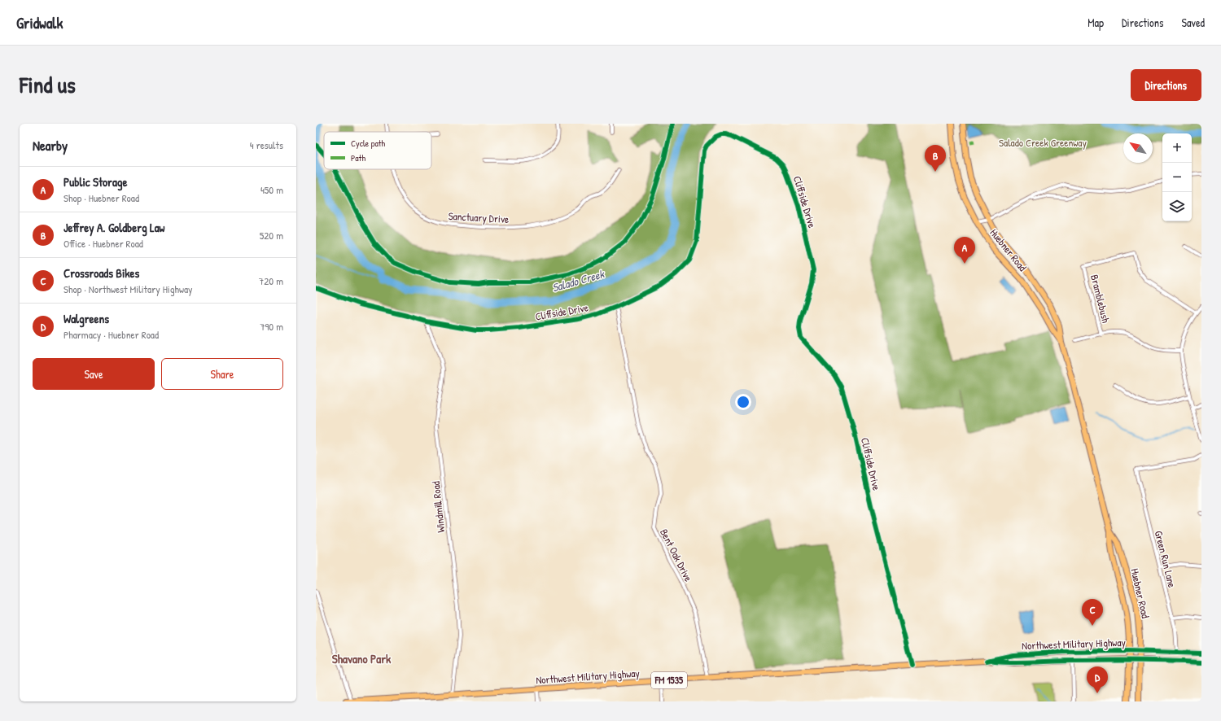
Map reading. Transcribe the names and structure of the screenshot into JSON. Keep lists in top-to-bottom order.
{
  "streets": {
    "main road": ["Huebner Road", "Northwest Military Highway", "FM 1535"],
    "street": [
      "Cliffside Drive",
      "Sanctuary Drive",
      "Bramblebush",
      "Windmill Road",
      "Bent Oak Drive",
      "Green Run Lane"
    ]
  },
  "crossings": [
    ["Cliffside Drive", "Windmill Road"],
    ["Cliffside Drive", "Bent Oak Drive"],
    ["Cliffside Drive", "Northwest Military Highway"],
    ["Huebner Road", "Northwest Military Highway"],
    ["Windmill Road", "Northwest Military Highway"],
    ["Bent Oak Drive", "Northwest Military Highway"],
    ["Green Run Lane", "Northwest Military Highway"]
  ],
  "districts": ["Shavano Park"],
  "water": ["Salado Creek"],
  "parks": ["Salado Creek Greenway"],
  "legend": ["Cycle path", "Path"],
  "north": "top left",
  "page": {
    "header": "Gridwalk",
    "nav": ["Map", "Directions", "Saved"],
    "title": "Find us",
    "buttons": [
      "Directions",
      ["Save", "Share"]
    ],
    "heading": ["Nearby", "4 results"],
    "map_buttons": ["+", "−"],
    "pins": [
      "B",
      "A",
      "C",
      "D"
    ],
    "list": [
      {
        "mark": "A",
        "name": "Public Storage",
        "note": "Shop · Huebner Road",
        "value": "450 m"
      },
      {
        "mark": "B",
        "name": "Jeffrey A. Goldberg Law",
        "note": "Office · Huebner Road",
        "value": "520 m"
      },
      {
        "mark": "C",
        "name": "Crossroads Bikes",
        "note": "Shop · Northwest Military Highway",
        "value": "720 m"
      },
      {
        "mark": "D",
        "name": "Walgreens",
        "note": "Pharmacy · Huebner Road",
        "value": "790 m"
      }
    ]
  }
}
